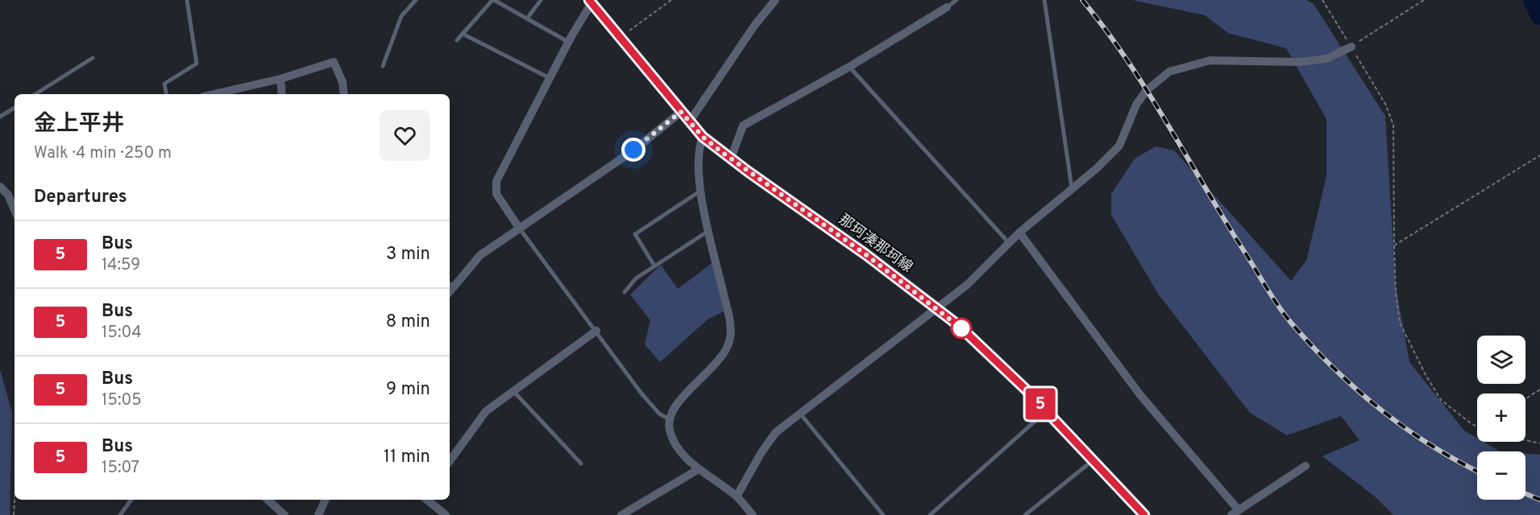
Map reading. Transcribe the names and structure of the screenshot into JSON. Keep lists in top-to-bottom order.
{
  "streets": {
    "main road": ["那珂湊那珂線"]
  },
  "lines": ["bus line 5"],
  "page": {
    "on_map": "5",
    "heading": [
      ["金上平井", "Walk · 4 min · 250 m"],
      "Departures"
    ],
    "list": [
      {
        "mark": "5",
        "name": "Bus",
        "note": "14:59",
        "value": "3 min"
      },
      {
        "mark": "5",
        "name": "Bus",
        "note": "15:04",
        "value": "8 min"
      },
      {
        "mark": "5",
        "name": "Bus",
        "note": "15:05",
        "value": "9 min"
      },
      {
        "mark": "5",
        "name": "Bus",
        "note": "15:07",
        "value": "11 min"
      }
    ],
    "map_buttons": ["+", "−"]
  }
}
